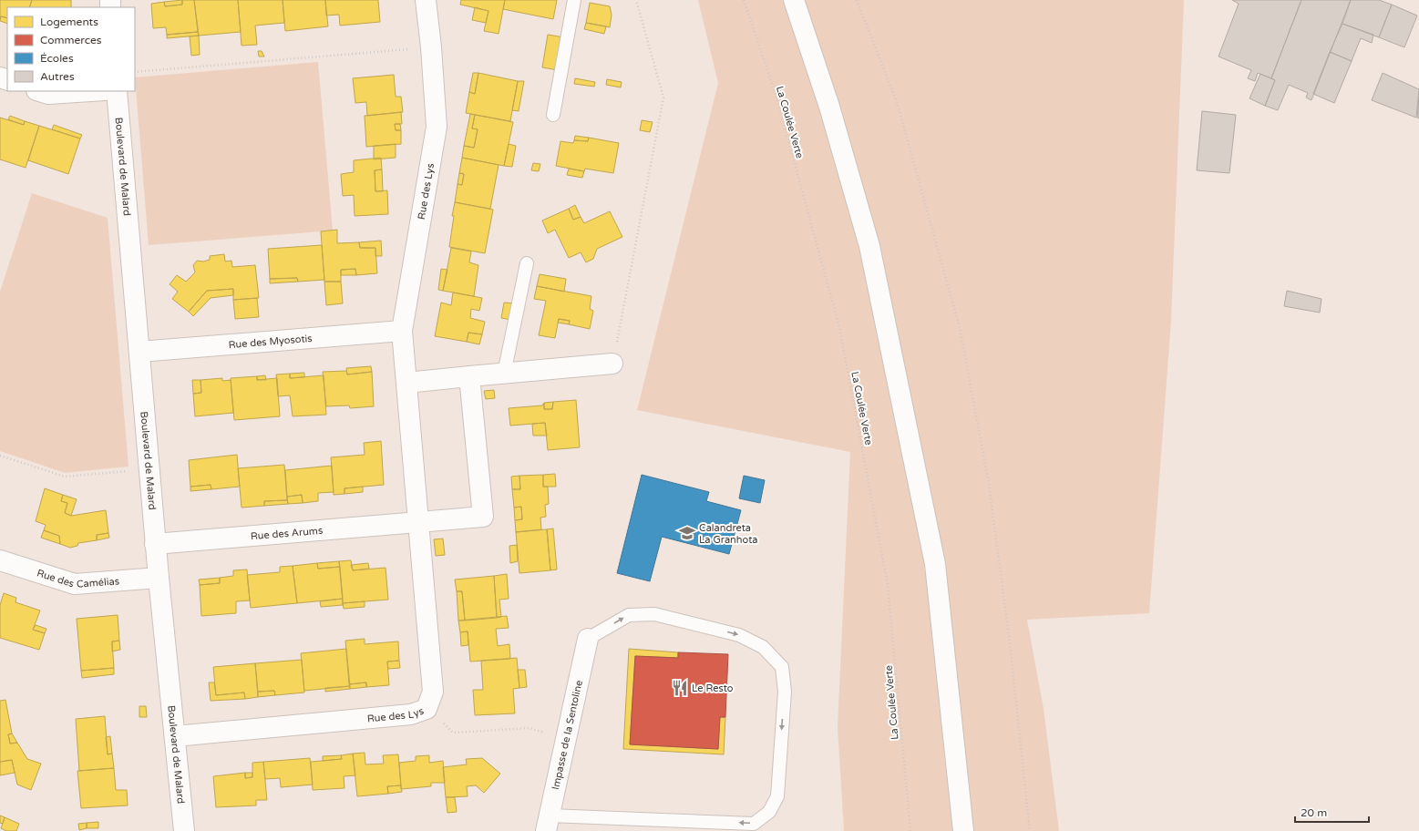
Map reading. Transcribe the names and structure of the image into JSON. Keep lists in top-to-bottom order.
{
  "streets": {
    "street": [
      "Boulevard de Malard",
      "Rue des Lys",
      "Rue des Myosotis",
      "Rue des Arums",
      "Rue des Camélias",
      "Impasse de la Sentoline"
    ],
    "path": ["La Coulée Verte"]
  },
  "crossings": [
    ["Boulevard de Malard", "Rue des Lys"],
    ["Boulevard de Malard", "Rue des Myosotis"],
    ["Boulevard de Malard", "Rue des Arums"],
    ["Boulevard de Malard", "Rue des Camélias"],
    ["Rue des Lys", "Rue des Myosotis"],
    ["Rue des Lys", "Rue des Arums"]
  ],
  "places": {
    "school or university": ["Calandreta La Granhota"],
    "restaurant": ["Le Resto"]
  },
  "legend": [
    "Logements",
    "Commerces",
    "Écoles",
    "Autres"
  ],
  "scale_bar": "20 m"
}
